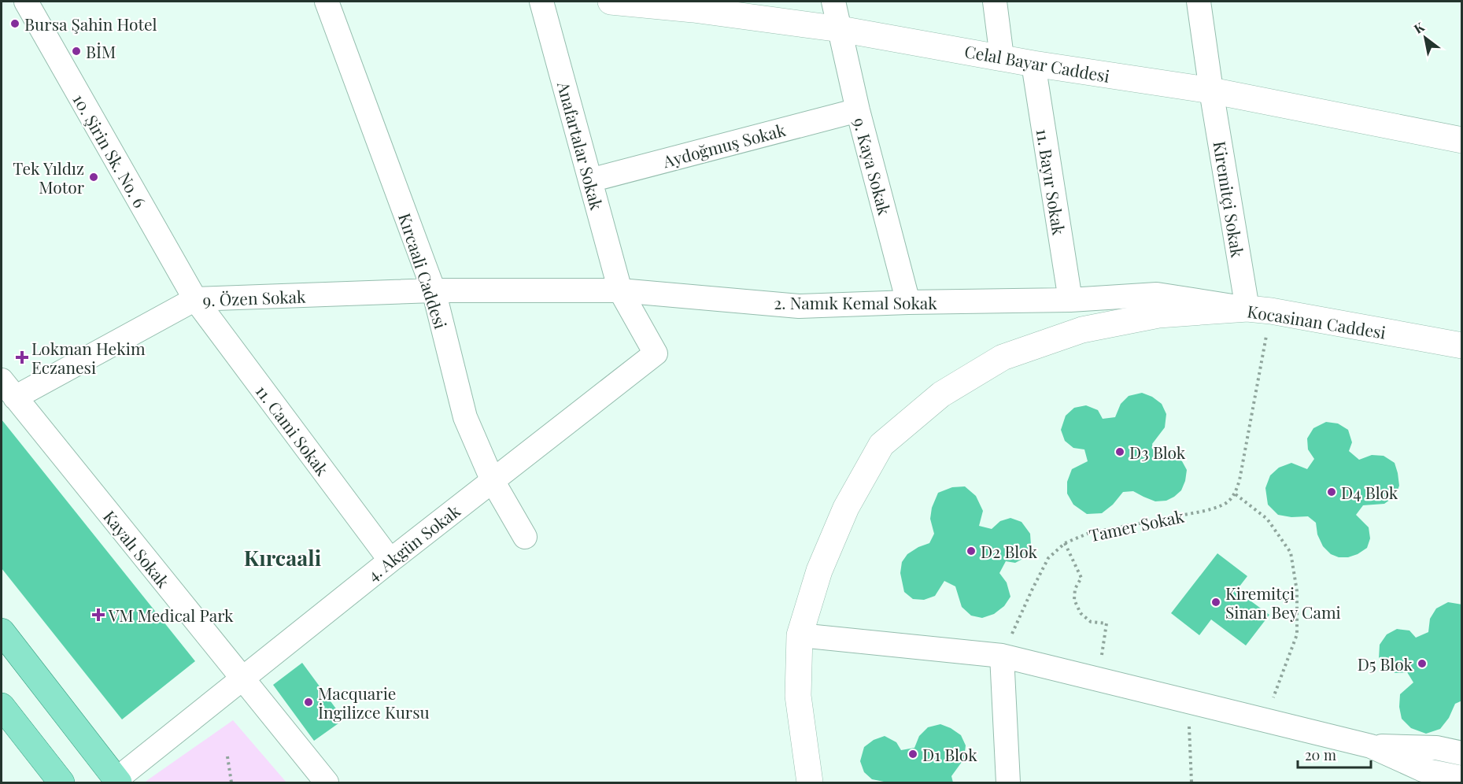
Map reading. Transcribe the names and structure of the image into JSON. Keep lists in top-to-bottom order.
{
  "streets": {
    "street": [
      "Celal Bayar Caddesi",
      "Aydoğmuş Sokak",
      "Anafartalar Sokak",
      "10. Şirin Sk. No. 6",
      "9. Kaya Sokak",
      "11. Bayır Sokak",
      "Kiremitçi Sokak",
      "Kırcaali Caddesi",
      "9. Özen Sokak",
      "2. Namık Kemal Sokak",
      "Kocasinan Caddesi",
      "11. Cami Sokak",
      "4. Akgün Sokak",
      "Kayalı Sokak"
    ],
    "path": ["Tamer Sokak"]
  },
  "crossings": [
    ["Celal Bayar Caddesi", "9. Kaya Sokak"],
    ["Celal Bayar Caddesi", "11. Bayır Sokak"],
    ["Celal Bayar Caddesi", "Kiremitçi Sokak"],
    ["Aydoğmuş Sokak", "Anafartalar Sokak"],
    ["Aydoğmuş Sokak", "9. Kaya Sokak"],
    ["Anafartalar Sokak", "2. Namık Kemal Sokak"],
    ["Anafartalar Sokak", "4. Akgün Sokak"],
    ["10. Şirin Sk. No. 6", "9. Özen Sokak"],
    ["10. Şirin Sk. No. 6", "11. Cami Sokak"],
    ["9. Kaya Sokak", "2. Namık Kemal Sokak"],
    ["11. Bayır Sokak", "2. Namık Kemal Sokak"],
    ["Kiremitçi Sokak", "2. Namık Kemal Sokak"],
    ["Kiremitçi Sokak", "Kocasinan Caddesi"],
    ["Kırcaali Caddesi", "9. Özen Sokak"],
    ["Kırcaali Caddesi", "2. Namık Kemal Sokak"],
    ["Kırcaali Caddesi", "4. Akgün Sokak"],
    ["9. Özen Sokak", "2. Namık Kemal Sokak"],
    ["9. Özen Sokak", "11. Cami Sokak"],
    ["9. Özen Sokak", "Kayalı Sokak"],
    ["2. Namık Kemal Sokak", "Kocasinan Caddesi"],
    ["2. Namık Kemal Sokak", "4. Akgün Sokak"],
    ["11. Cami Sokak", "4. Akgün Sokak"],
    ["4. Akgün Sokak", "Kayalı Sokak"]
  ],
  "districts": ["Kırcaali"],
  "places": {
    "other": [
      "Bursa Şahin Hotel",
      "BİM",
      "Tek Yıldız Motor",
      "D3 Blok",
      "D4 Blok",
      "D2 Blok",
      "Kiremitçi Sinan Bey Cami",
      "D5 Blok",
      "Macquarie İngilizce Kursu",
      "D1 Blok"
    ],
    "health": ["Lokman Hekim Eczanesi", "VM Medical Park"]
  },
  "scale_bar": "20 m",
  "north": "top left"
}
